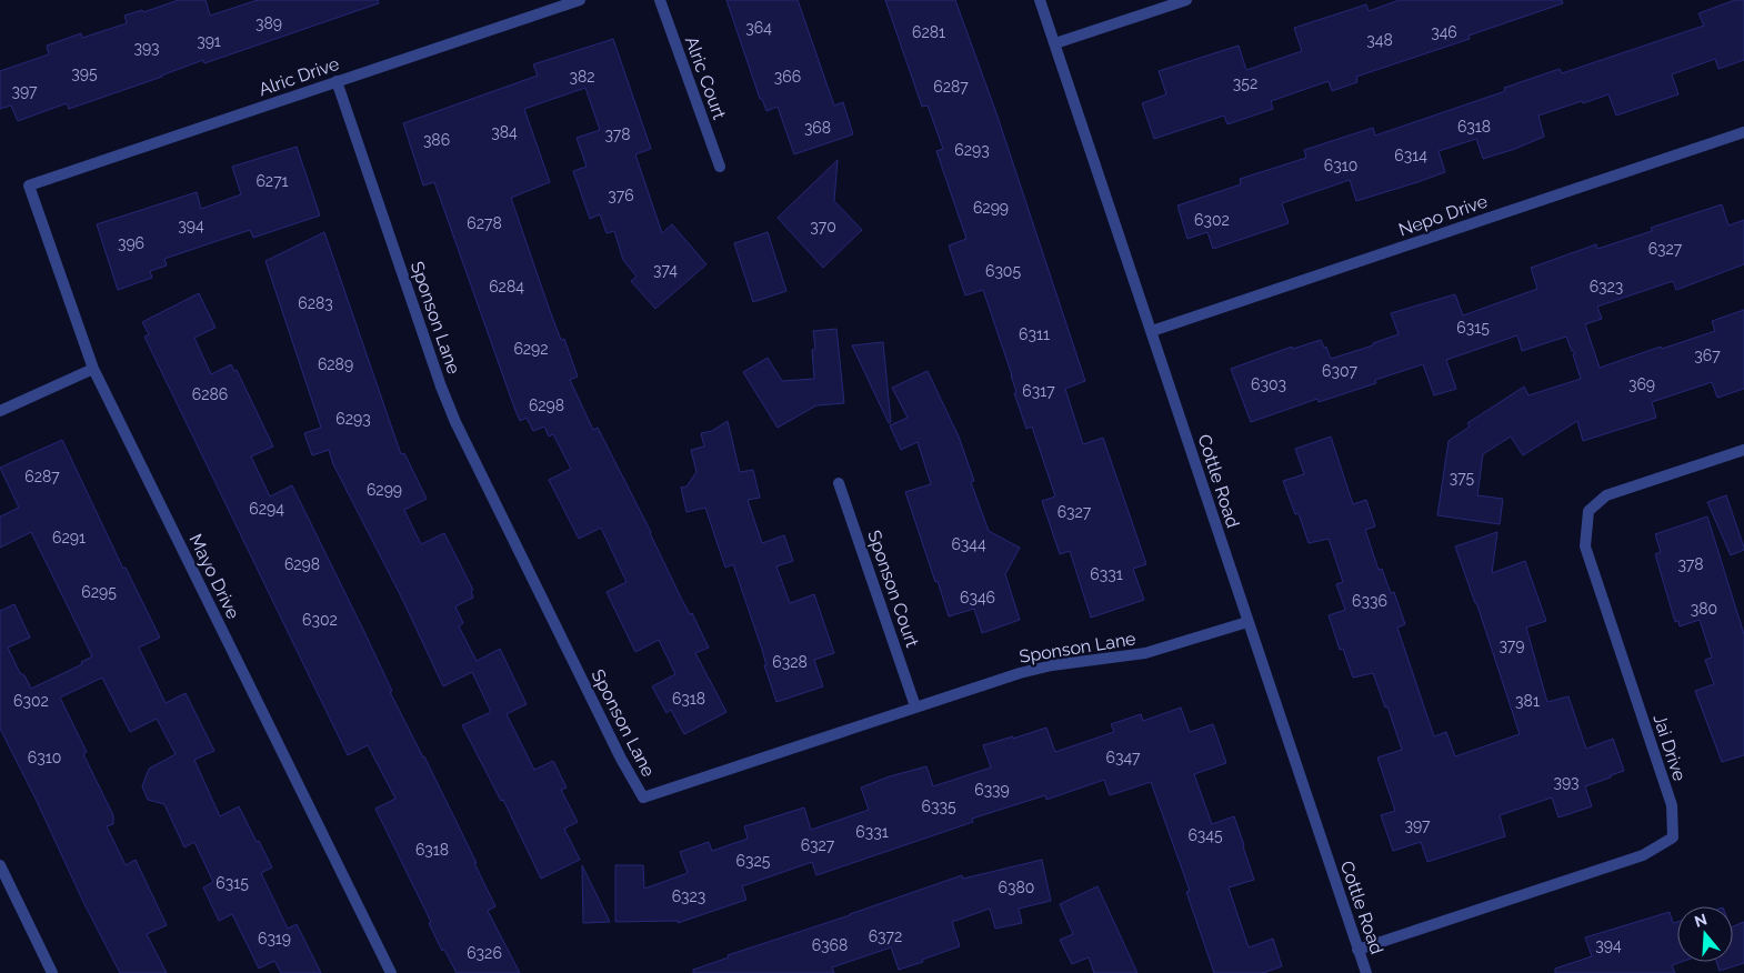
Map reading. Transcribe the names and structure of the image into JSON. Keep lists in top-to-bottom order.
{
  "streets": {
    "street": [
      "Alric Drive",
      "Alric Court",
      "Nepo Drive",
      "Sponson Lane",
      "Cottle Road",
      "Mayo Drive",
      "Sponson Court",
      "Jai Drive"
    ]
  },
  "crossings": [
    ["Alric Drive", "Sponson Lane"],
    ["Alric Drive", "Mayo Drive"],
    ["Nepo Drive", "Cottle Road"],
    ["Sponson Lane", "Cottle Road"],
    ["Sponson Lane", "Sponson Court"],
    ["Cottle Road", "Jai Drive"]
  ],
  "house_numbers": [
    "389",
    "364",
    "6281",
    "346",
    "348",
    "391",
    "393",
    "395",
    "382",
    "366",
    "352",
    "6287",
    "397",
    "6318",
    "368",
    "384",
    "378",
    "386",
    "6293",
    "6314",
    "6310",
    "6271",
    "376",
    "6299",
    "6302",
    "6278",
    "394",
    "370",
    "396",
    "6327",
    "374",
    "6305",
    "6284",
    "6323",
    "6283",
    "6315",
    "6311",
    "6292",
    "367",
    "6289",
    "6307",
    "6303",
    "369",
    "6317",
    "6286",
    "6298",
    "6293",
    "6287",
    "375",
    "6299",
    "6294",
    "6327",
    "6291",
    "6344",
    "6298",
    "378",
    "6331",
    "6295",
    "6346",
    "6336",
    "380",
    "6302",
    "379",
    "6328",
    "6318",
    "6302",
    "381",
    "6310",
    "6347",
    "393",
    "6339",
    "6335",
    "397",
    "6331",
    "6345",
    "6327",
    "6318",
    "6325",
    "6315",
    "6380",
    "6323",
    "6372",
    "6319",
    "6368",
    "394",
    "6326"
  ],
  "north": "top"
}
